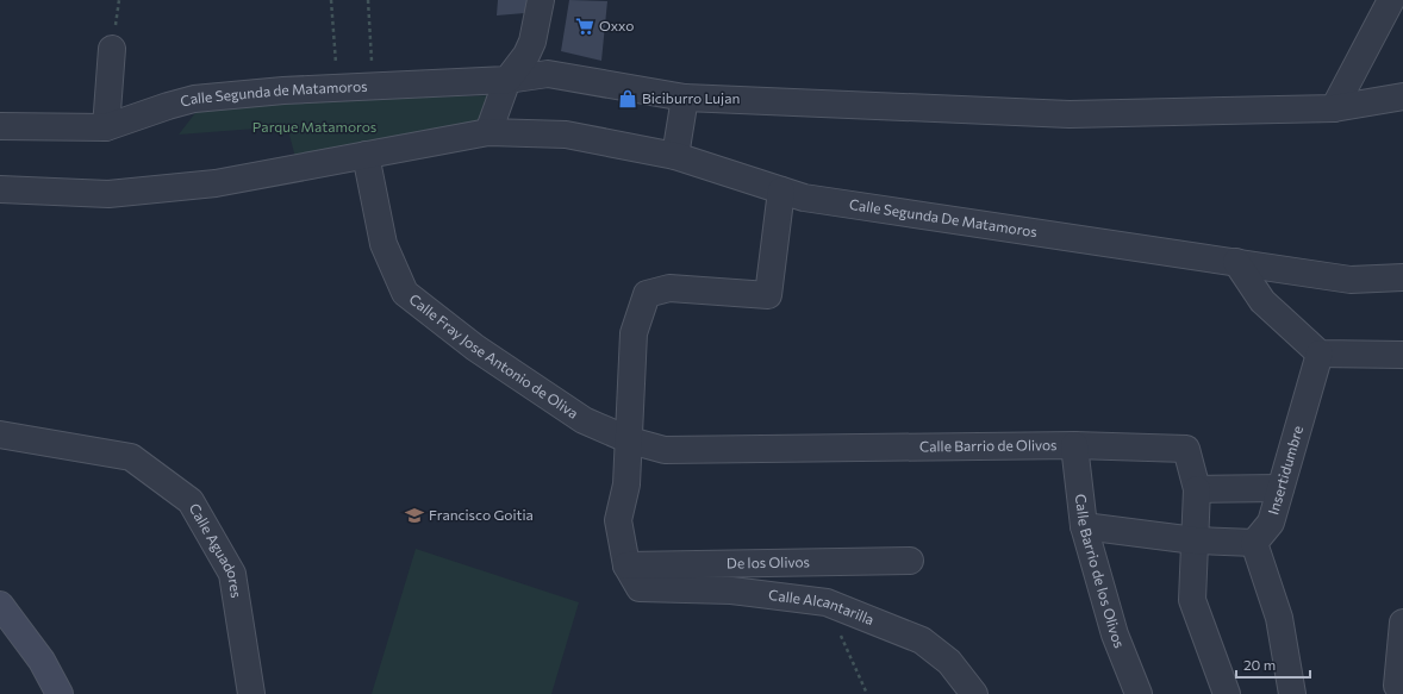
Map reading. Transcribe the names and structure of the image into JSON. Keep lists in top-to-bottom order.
{
  "streets": {
    "street": [
      "Calle Segunda de Matamoros",
      "Calle Segunda De Matamoros",
      "Calle Fray Jose Antonio de Oliva",
      "Calle Barrio de Olivos",
      "Insertidumbre",
      "Calle Aguadores",
      "De los Olivos",
      "Calle Barrio de los Olivos",
      "Calle Alcantarilla"
    ]
  },
  "crossings": [
    ["Calle Fray Jose Antonio de Oliva", "Calle Barrio de Olivos"],
    ["Calle Barrio de Olivos", "Calle Barrio de los Olivos"],
    ["De los Olivos", "Calle Alcantarilla"]
  ],
  "parks": ["Parque Matamoros"],
  "places": {
    "supermarket": ["Oxxo"],
    "shop": ["Biciburro Lujan"],
    "school or university": ["Francisco Goitia"]
  },
  "scale_bar": "20 m"
}
